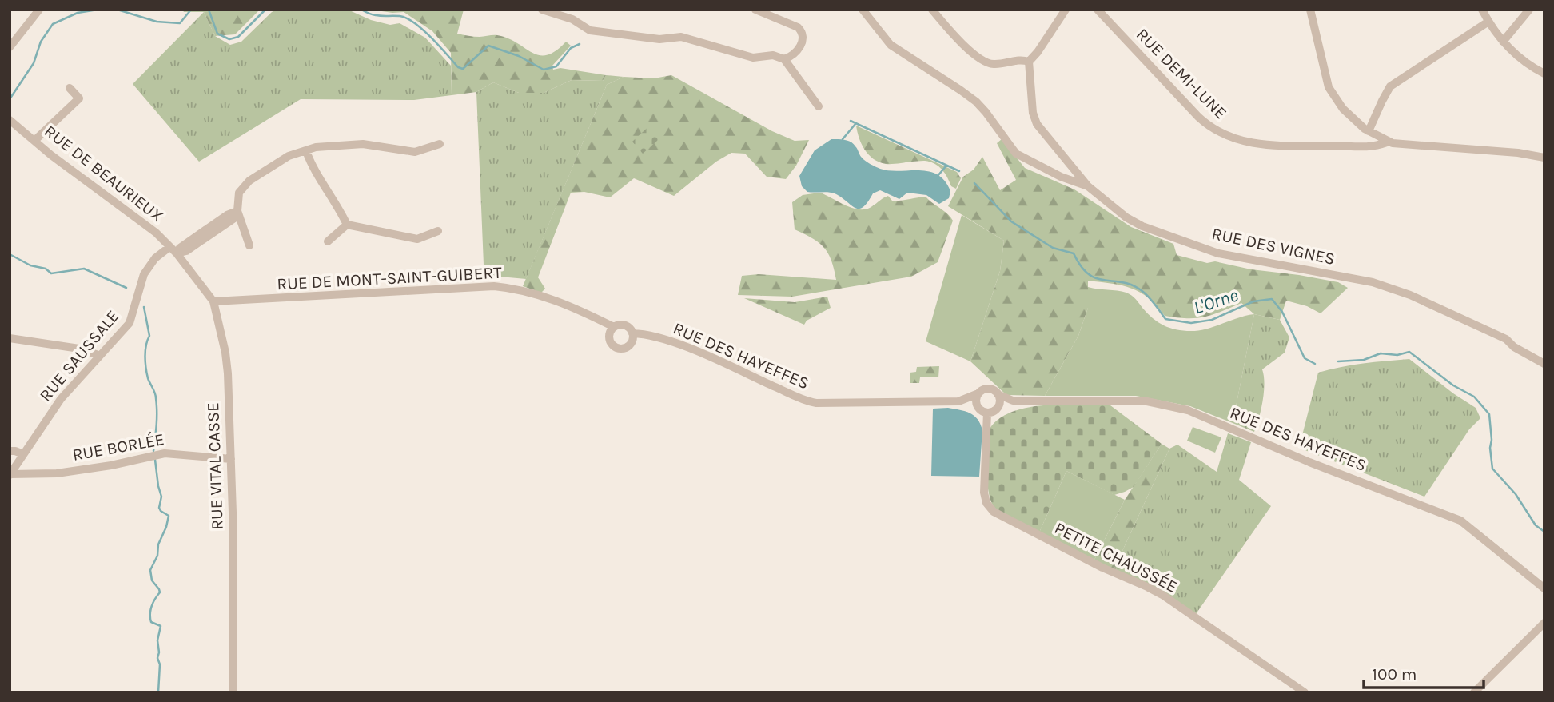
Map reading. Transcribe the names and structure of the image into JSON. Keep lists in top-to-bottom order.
{
  "streets": {
    "street": [
      "RUE DEMI-LUNE",
      "RUE DE BEAURIEUX",
      "RUE DES VIGNES",
      "RUE DE MONT-SAINT-GUIBERT",
      "RUE SAUSSALE",
      "RUE DES HAYEFFES",
      "RUE BORLÉE",
      "RUE VITAL CASSE",
      "PETITE CHAUSSÉE"
    ]
  },
  "crossings": [
    ["RUE DE BEAURIEUX", "RUE SAUSSALE"],
    ["RUE DE BEAURIEUX", "RUE VITAL CASSE"],
    ["RUE DE MONT-SAINT-GUIBERT", "RUE VITAL CASSE"],
    ["RUE SAUSSALE", "RUE BORLÉE"],
    ["RUE DES HAYEFFES", "PETITE CHAUSSÉE"],
    ["RUE BORLÉE", "RUE VITAL CASSE"]
  ],
  "water": ["L'Orne"],
  "scale_bar": "100 m"
}
